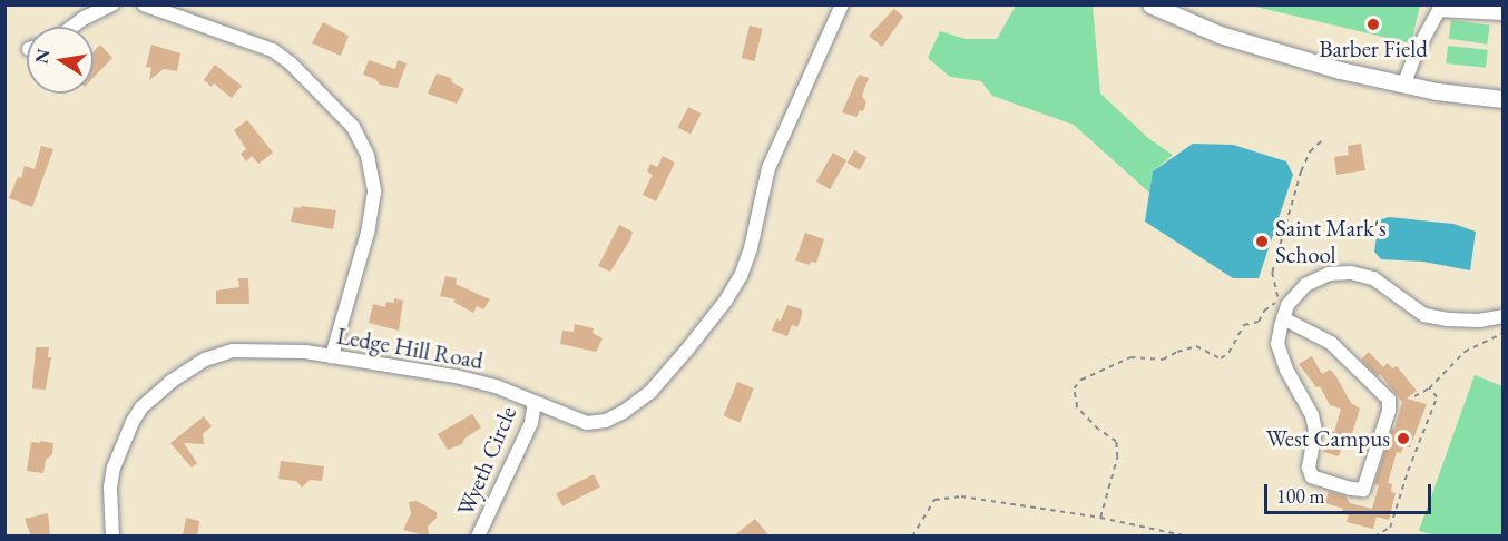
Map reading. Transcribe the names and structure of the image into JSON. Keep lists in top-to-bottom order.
{
  "streets": {
    "street": ["Ledge Hill Road", "Wyeth Circle"]
  },
  "crossings": [
    ["Ledge Hill Road", "Wyeth Circle"]
  ],
  "places": ["Barber Field", "Saint Mark's School", "West Campus"],
  "scale_bar": "100 m",
  "north": "left"
}
